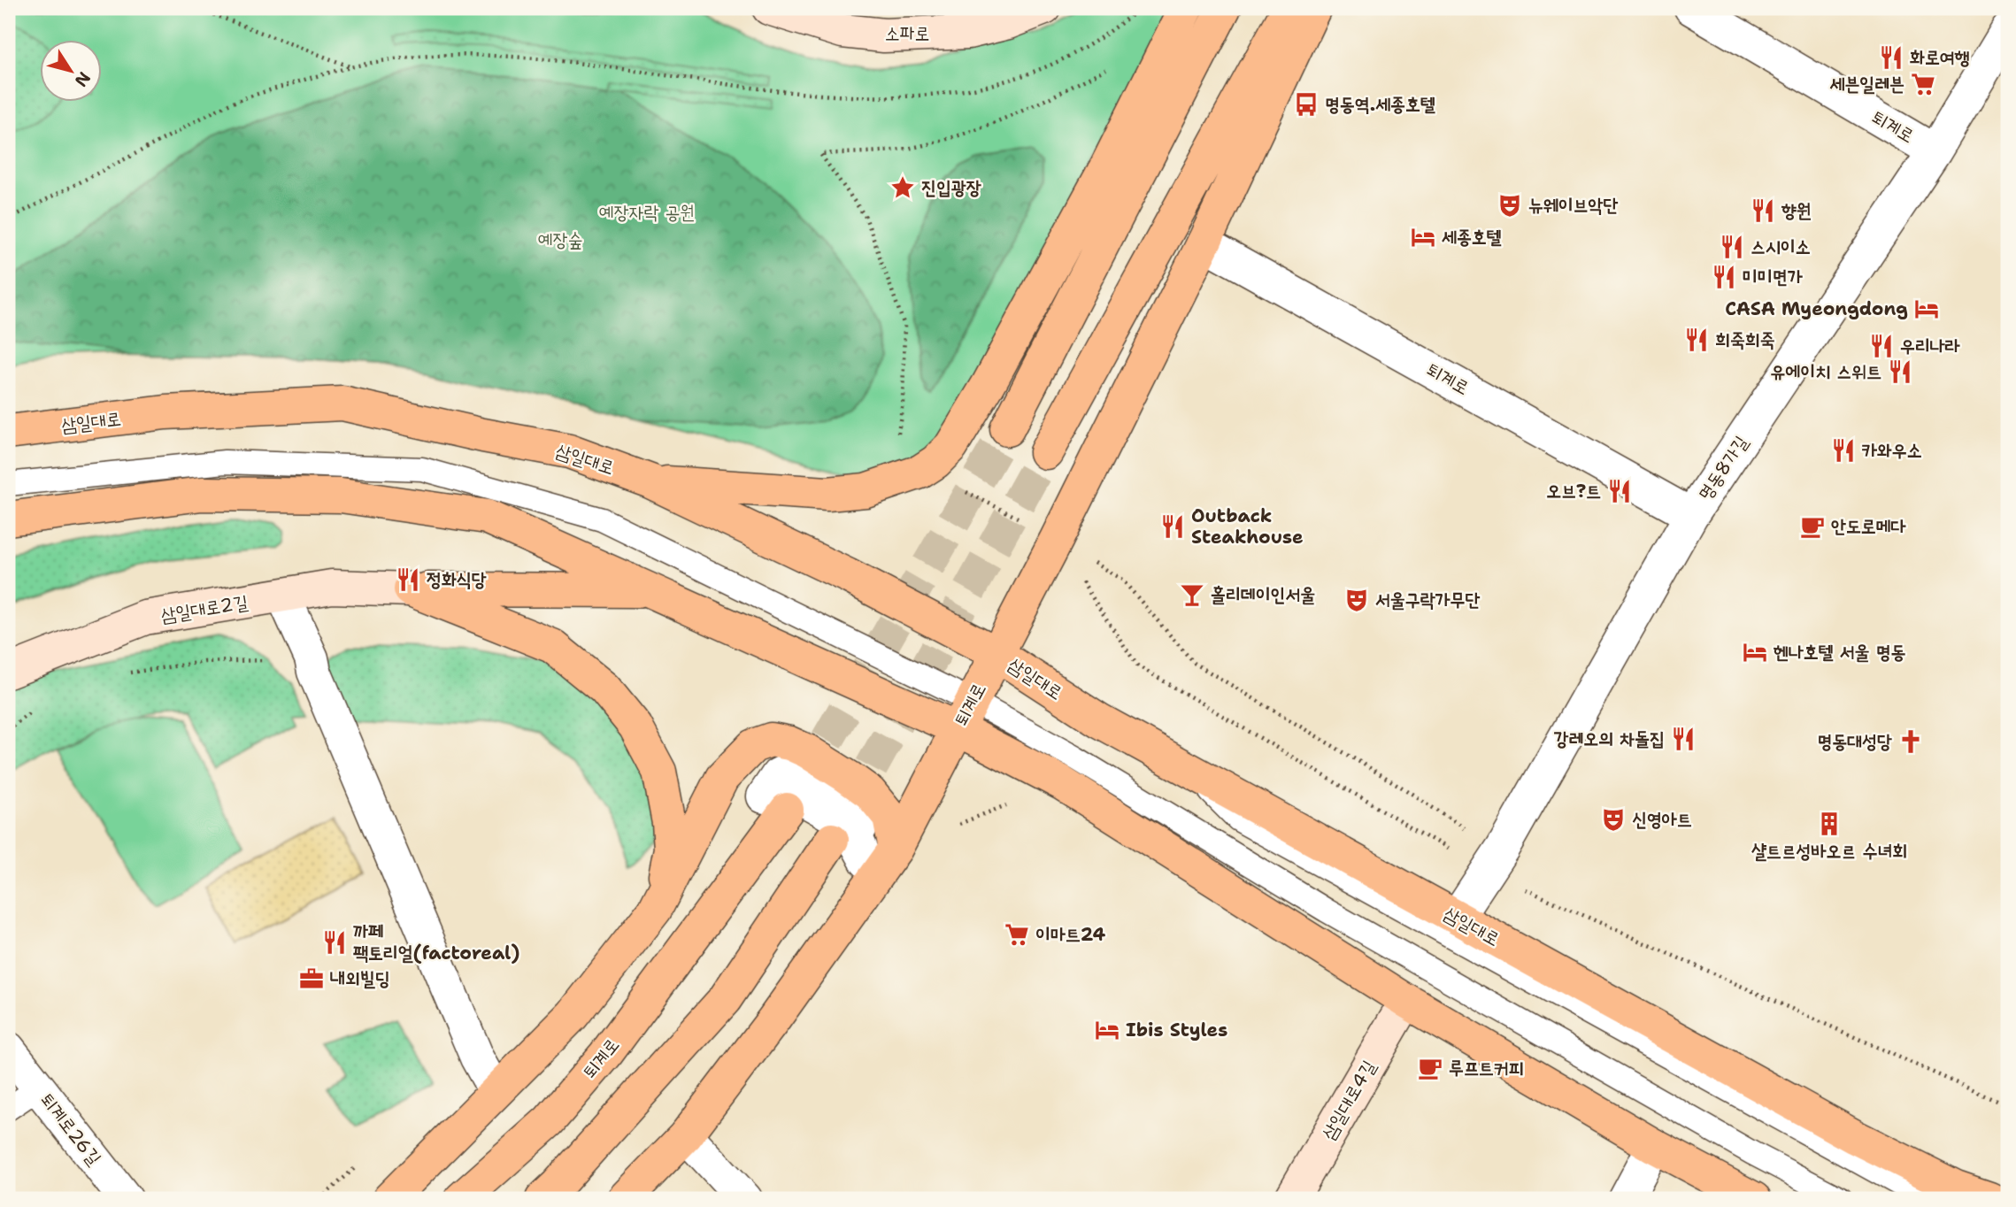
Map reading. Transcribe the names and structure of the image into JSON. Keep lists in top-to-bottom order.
{
  "streets": {
    "main road": ["퇴계로", "삼일대로"],
    "street": [
      "소파로",
      "명동8가길",
      "삼일대로2길",
      "삼일대로4길",
      "퇴계로26길"
    ]
  },
  "crossings": [
    ["퇴계로", "삼일대로"],
    ["퇴계로", "명동8가길"],
    ["삼일대로", "명동8가길"]
  ],
  "parks": ["예장자락 공원", "예장숲"],
  "places": {
    "restaurant": [
      "화로여행",
      "향원",
      "스시이소",
      "미미면가",
      "희죽희죽",
      "우리나라",
      "유에이치 스위트",
      "카와우소",
      "오브?트",
      "Outback Steakhouse",
      "정화식당",
      "강레오의 차돌집",
      "까페 팩토리얼(factoreal)"
    ],
    "supermarket": ["세븐일레븐", "이마트24"],
    "bus stop": ["명동역.세종호텔"],
    "place": ["진입광장"],
    "theatre": ["뉴웨이브악단", "서울구락가무단", "신영아트"],
    "hotel": [
      "세종호텔",
      "CASA Myeongdong",
      "헨나호텔 서울 명동",
      "Ibis Styles"
    ],
    "cafe": ["안도로메다", "루프트커피"],
    "bar": ["홀리데이인서울"],
    "church": ["명동대성당"],
    "building": ["샬트르성바오르 수녀회"],
    "office": ["내외빌딩"]
  },
  "north": "bottom right"
}
